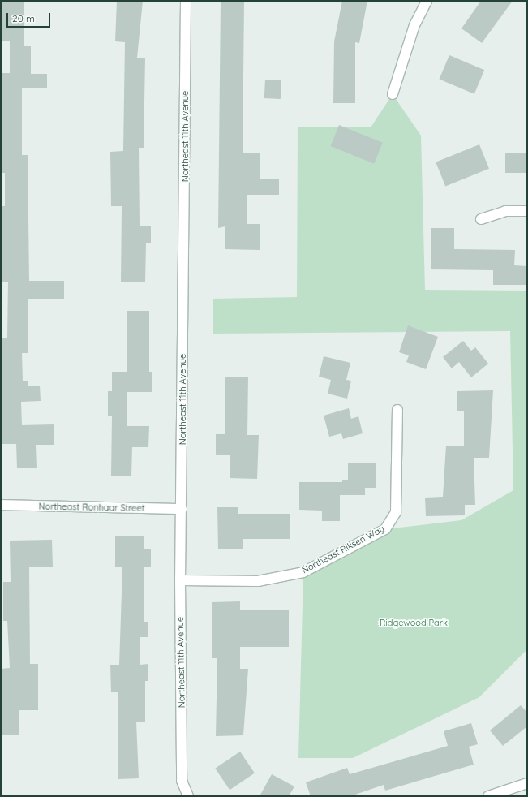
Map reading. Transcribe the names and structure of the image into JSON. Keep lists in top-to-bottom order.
{
  "streets": {
    "street": ["Northeast 11th Avenue", "Northeast Ronhaar Street", "Northeast Riksen Way"]
  },
  "crossings": [
    ["Northeast 11th Avenue", "Northeast Ronhaar Street"],
    ["Northeast 11th Avenue", "Northeast Riksen Way"]
  ],
  "parks": ["Ridgewood Park"],
  "scale_bar": "20 m"
}
